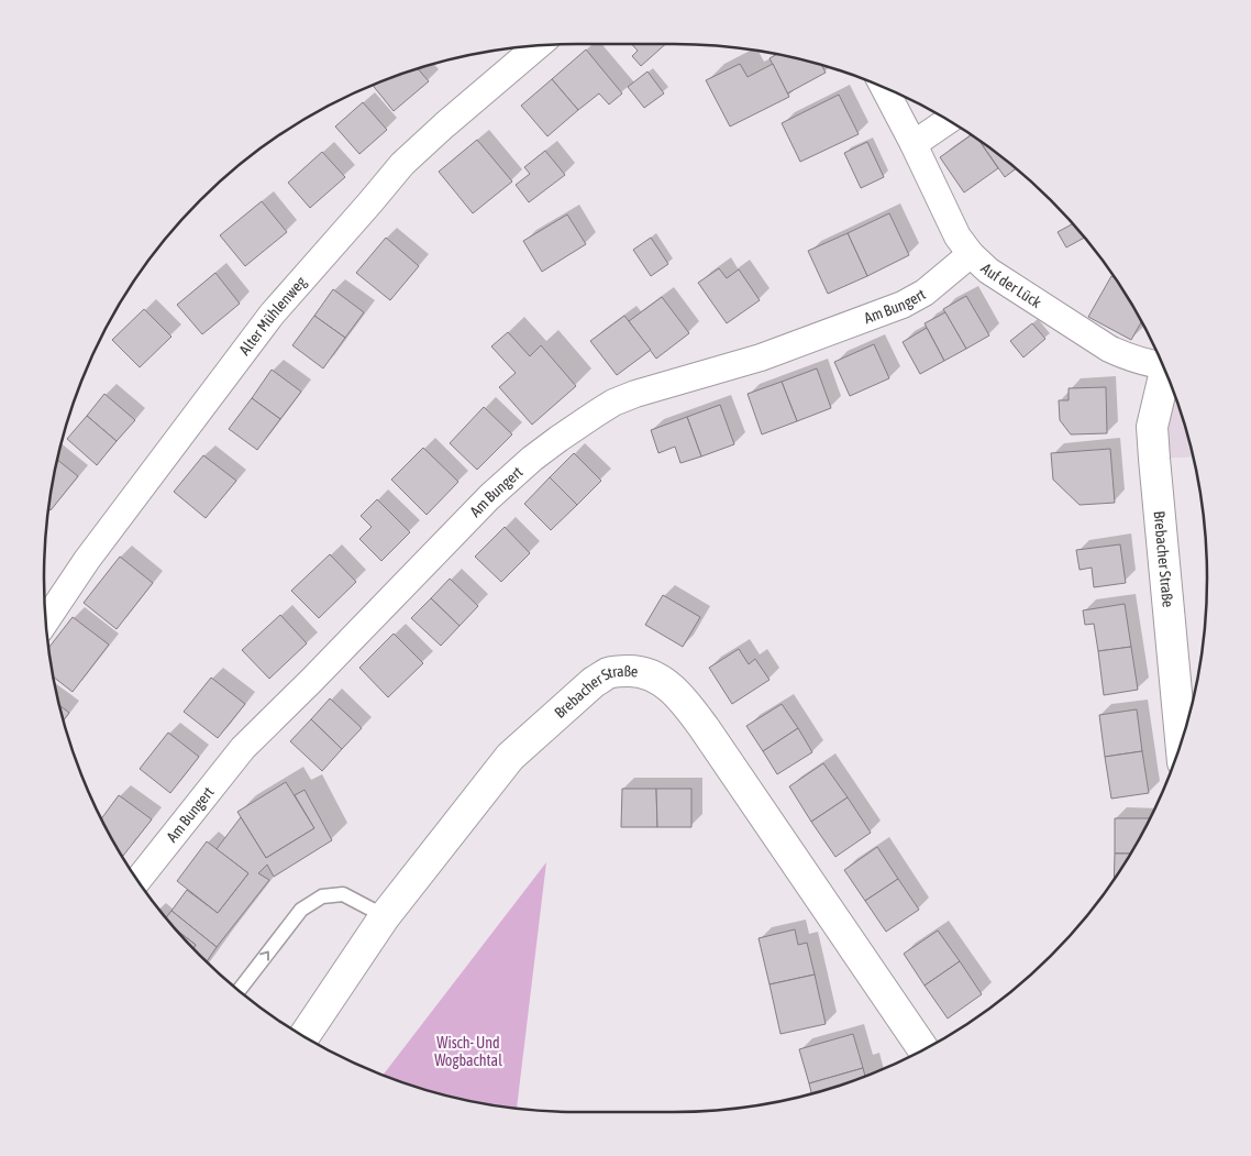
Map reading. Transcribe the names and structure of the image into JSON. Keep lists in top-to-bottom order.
{
  "streets": {
    "street": [
      "Auf der Lück",
      "Am Bungert",
      "Alter Mühlenweg",
      "Brebacher Straße"
    ]
  },
  "crossings": [
    ["Auf der Lück", "Am Bungert"]
  ],
  "parks": ["Wisch- Und Wogbachtal"]
}
